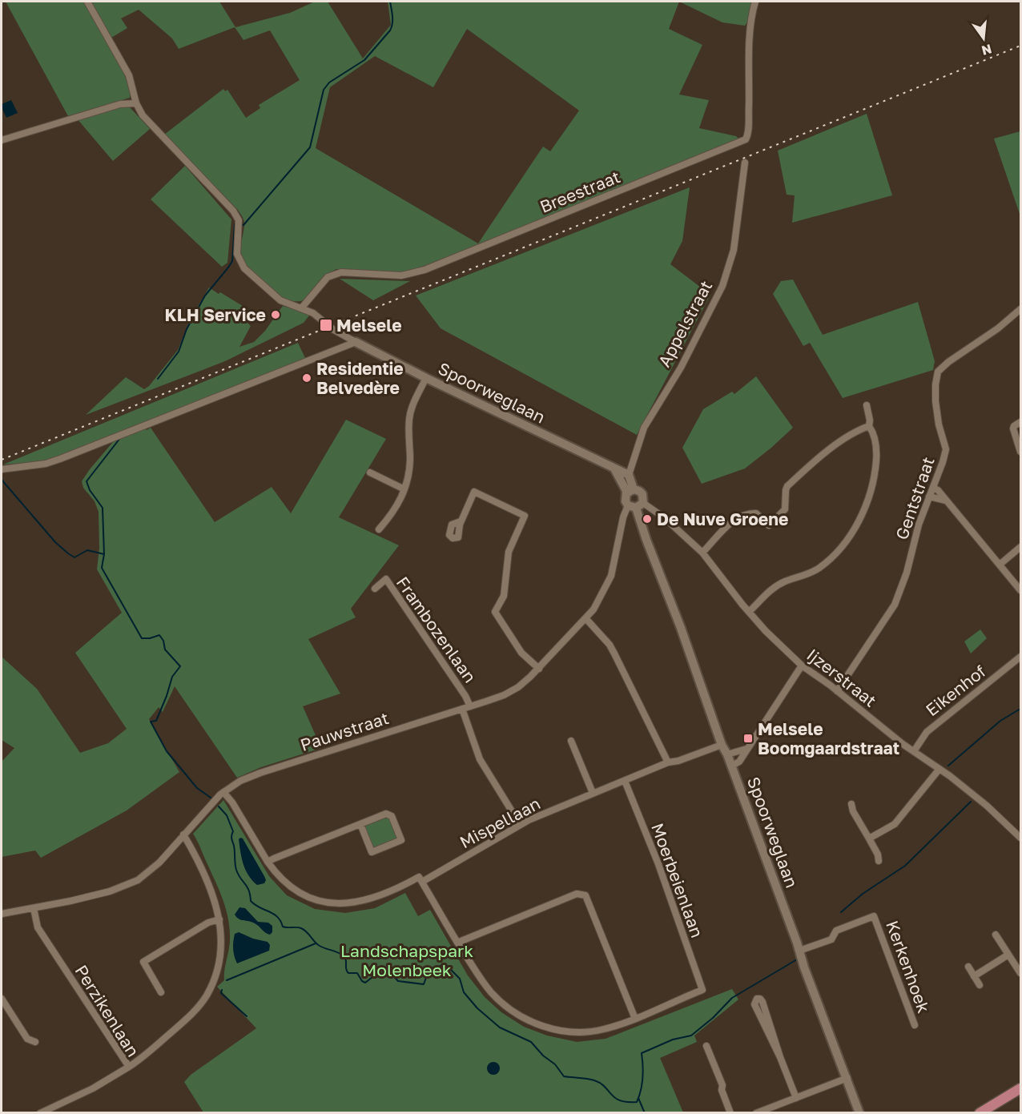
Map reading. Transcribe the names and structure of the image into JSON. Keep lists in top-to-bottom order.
{
  "streets": {
    "street": [
      "Breestraat",
      "Appelstraat",
      "Spoorweglaan",
      "Gentstraat",
      "Frambozenlaan",
      "Ijzerstraat",
      "Eikenhof",
      "Pauwstraat",
      "Mispellaan",
      "Moerbeienlaan",
      "Kerkenhoek",
      "Perzikenlaan"
    ]
  },
  "crossings": [
    ["Breestraat", "Spoorweglaan"],
    ["Appelstraat", "Spoorweglaan"],
    ["Spoorweglaan", "Ijzerstraat"],
    ["Spoorweglaan", "Pauwstraat"],
    ["Spoorweglaan", "Mispellaan"],
    ["Spoorweglaan", "Kerkenhoek"],
    ["Gentstraat", "Ijzerstraat"],
    ["Frambozenlaan", "Pauwstraat"],
    ["Ijzerstraat", "Eikenhof"],
    ["Ijzerstraat", "Pauwstraat"],
    ["Pauwstraat", "Perzikenlaan"],
    ["Mispellaan", "Moerbeienlaan"]
  ],
  "parks": ["Landschapspark Molenbeek"],
  "places": {
    "other": ["KLH Service", "Residentie Belvedère", "De Nuve Groene"],
    "transit": ["Melsele", "Melsele Boomgaardstraat"]
  },
  "north": "bottom"
}
